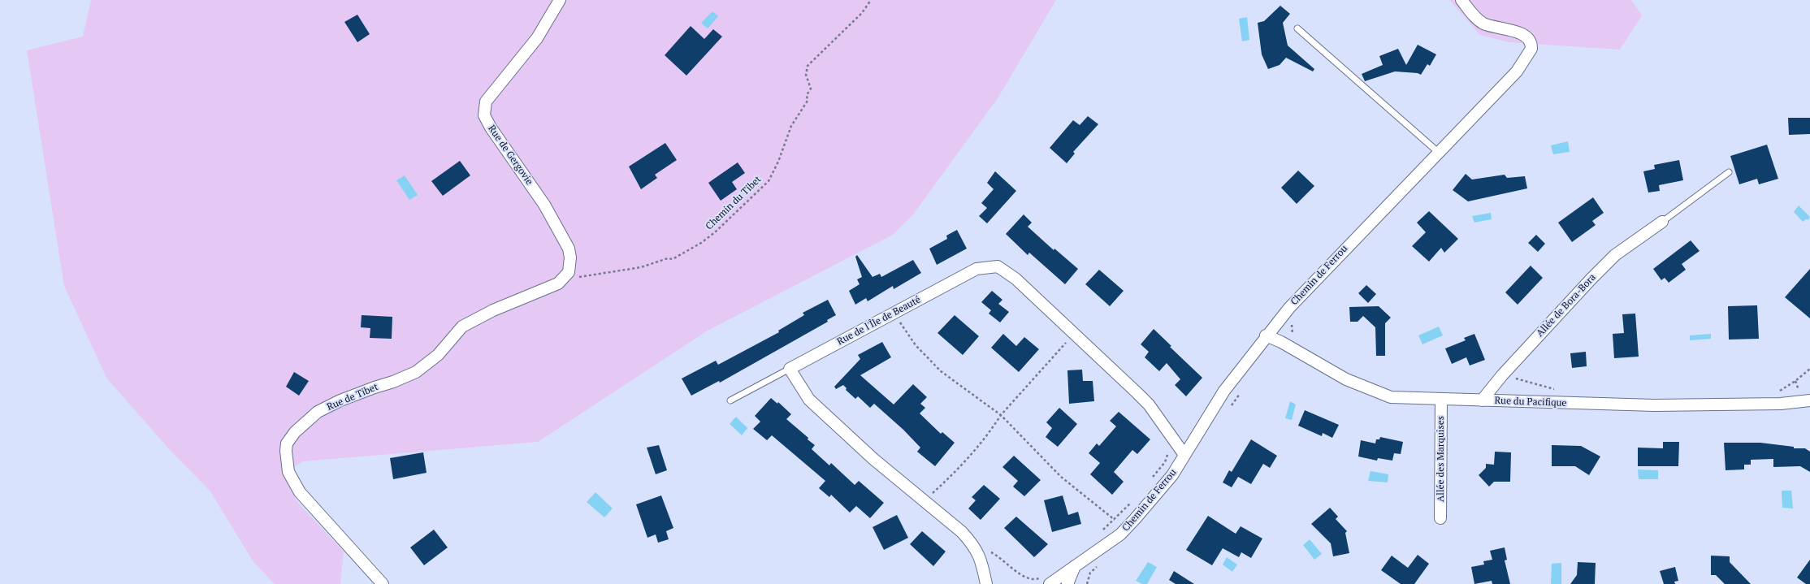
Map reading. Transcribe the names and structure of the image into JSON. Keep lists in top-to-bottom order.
{
  "streets": {
    "street": [
      "Rue de Gergovie",
      "Chemin de Ferrou",
      "Allée de Bora-Bora",
      "Rue de l'Île de Beauté",
      "Rue de Tibet",
      "Rue du Pacifique",
      "Allée des Marquises"
    ],
    "path": ["Chemin du Tibet"]
  },
  "crossings": [
    ["Rue de Gergovie", "Chemin du Tibet"],
    ["Rue de Gergovie", "Rue de Tibet"],
    ["Chemin du Tibet", "Rue de Tibet"],
    ["Chemin de Ferrou", "Rue de l'Île de Beauté"],
    ["Chemin de Ferrou", "Rue du Pacifique"],
    ["Allée de Bora-Bora", "Rue du Pacifique"],
    ["Rue du Pacifique", "Allée des Marquises"]
  ]
}
